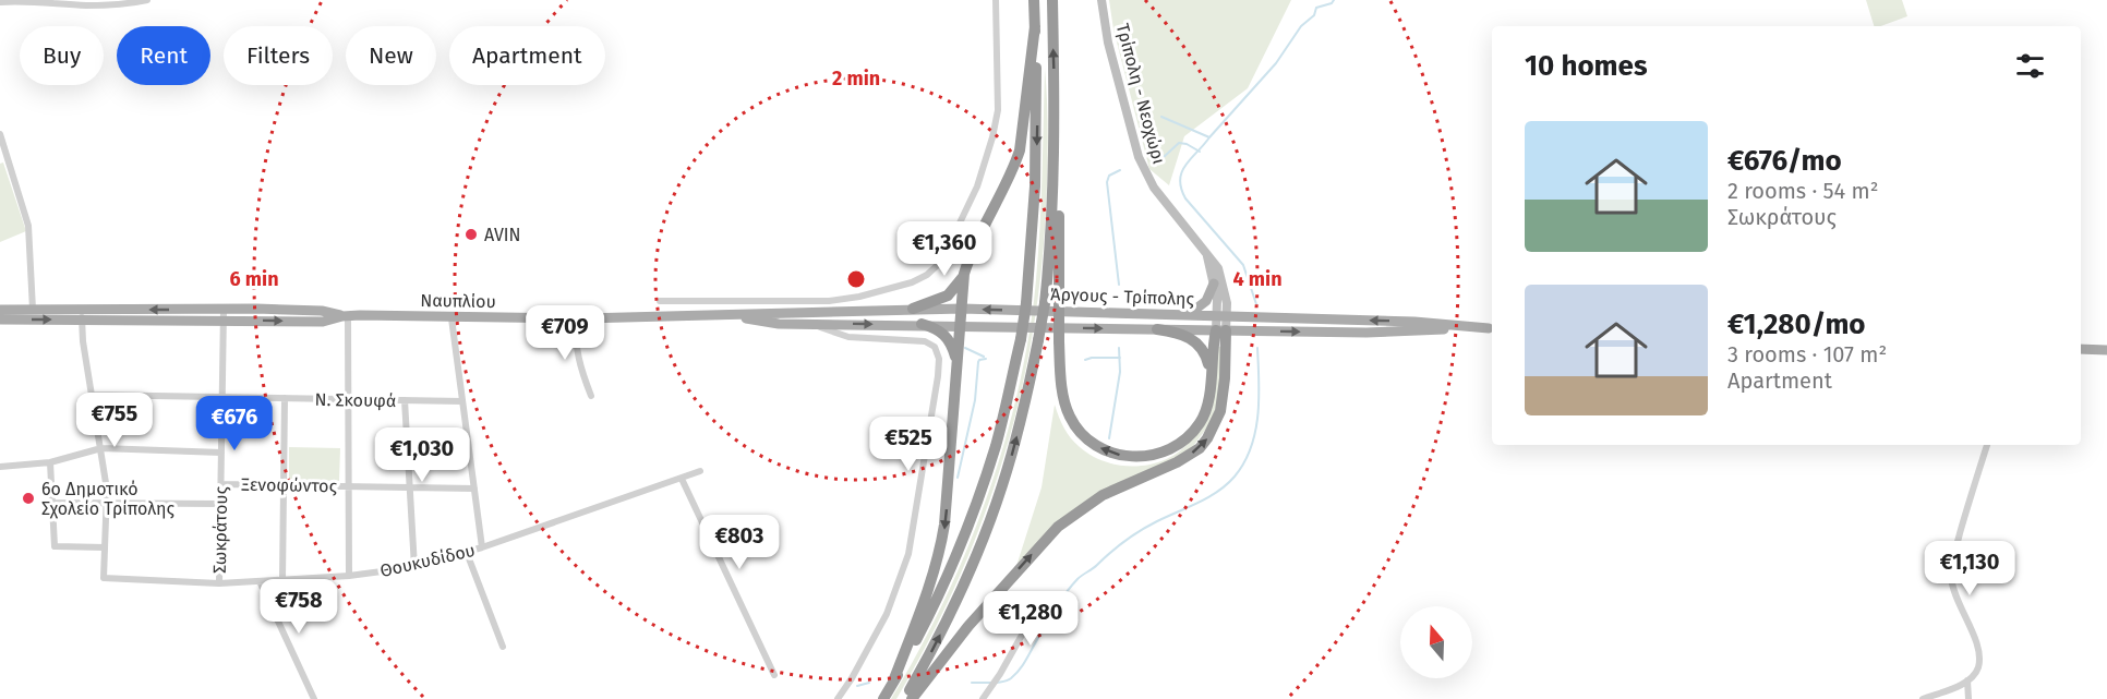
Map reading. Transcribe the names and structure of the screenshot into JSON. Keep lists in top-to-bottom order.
{
  "streets": {
    "main road": ["Τρίπολη - Νεοχώρι", "Άργους - Τρίπολης", "Ναυπλίου"],
    "street": [
      "Ν. Σκουφά",
      "Ξενοφώντος",
      "Σωκράτους",
      "Θουκυδίδου"
    ]
  },
  "crossings": [
    ["Τρίπολη - Νεοχώρι", "Άργους - Τρίπολης"],
    ["Άργους - Τρίπολης", "Ναυπλίου"],
    ["Ναυπλίου", "Σωκράτους"],
    ["Ν. Σκουφά", "Σωκράτους"],
    ["Ξενοφώντος", "Σωκράτους"],
    ["Σωκράτους", "Θουκυδίδου"]
  ],
  "places": ["AVIN", "6ο Δημοτικό Σχολείο Τρίπολης"],
  "north": "top",
  "page": {
    "chip": [
      "Buy",
      "Rent",
      "Filters",
      "New",
      "Apartment"
    ],
    "heading": "10 homes",
    "list": [
      {
        "name": "€676/mo",
        "note": "2 rooms · 54 m² · Σωκράτους"
      },
      {
        "name": "€1,280/mo",
        "note": "3 rooms · 107 m² · Apartment"
      }
    ],
    "price": [
      "€1,360",
      "€709",
      "€755",
      "€676",
      "€525",
      "€1,030",
      "€803",
      "€1,130",
      "€758",
      "€1,280"
    ]
  },
  "rings": ["2 min", "4 min", "6 min"]
}
